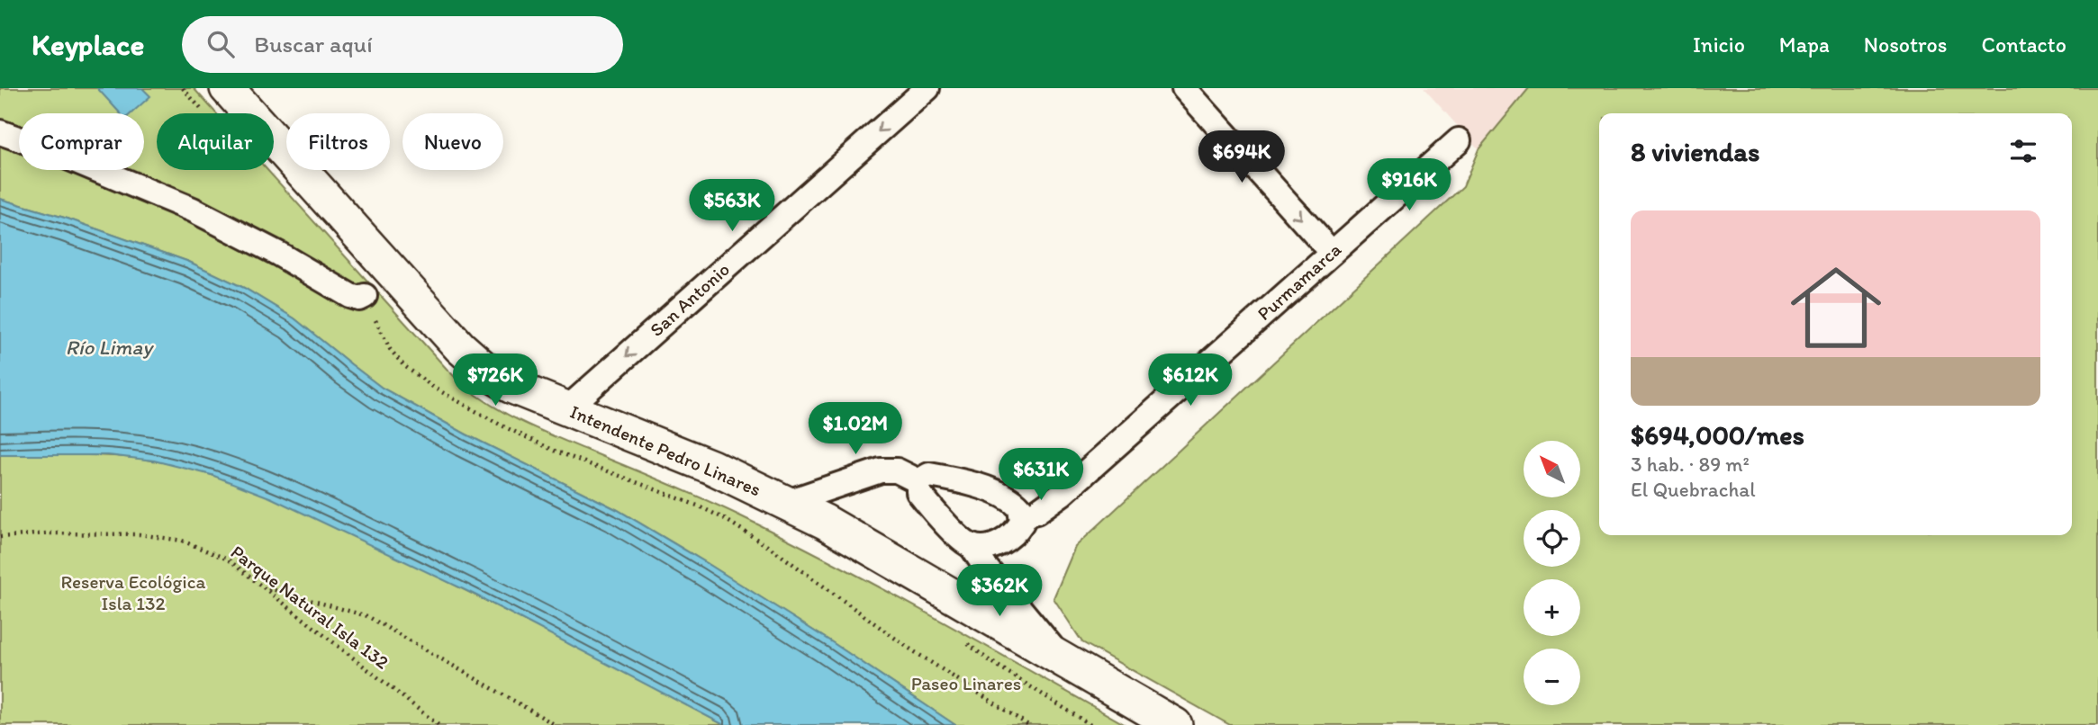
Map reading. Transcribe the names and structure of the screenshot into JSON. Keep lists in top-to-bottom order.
{
  "streets": {
    "main road": ["Intendente Pedro Linares"],
    "street": ["Purmamarca", "San Antonio"],
    "path": ["Parque Natural Isla 132"]
  },
  "crossings": [
    ["San Antonio", "Intendente Pedro Linares"]
  ],
  "one_way": ["San Antonio"],
  "water": ["Río Limay"],
  "parks": ["Reserva Ecológica Isla 132", "Paseo Linares"],
  "north": "top left",
  "page": {
    "header": "Keyplace",
    "search": "Buscar aquí",
    "nav": [
      "Inicio",
      "Mapa",
      "Nosotros",
      "Contacto"
    ],
    "chip": [
      "Comprar",
      "Alquilar",
      "Filtros",
      "Nuevo"
    ],
    "heading": "8 viviendas",
    "price": [
      "$694K",
      "$916K",
      "$563K",
      "$726K",
      "$612K",
      "$1.02M",
      "$631K",
      "$362K"
    ],
    "list": [
      {
        "name": "$694,000/mes",
        "note": "3 hab. · 89 m² · El Quebrachal"
      }
    ],
    "map_buttons": ["+", "−"]
  }
}
